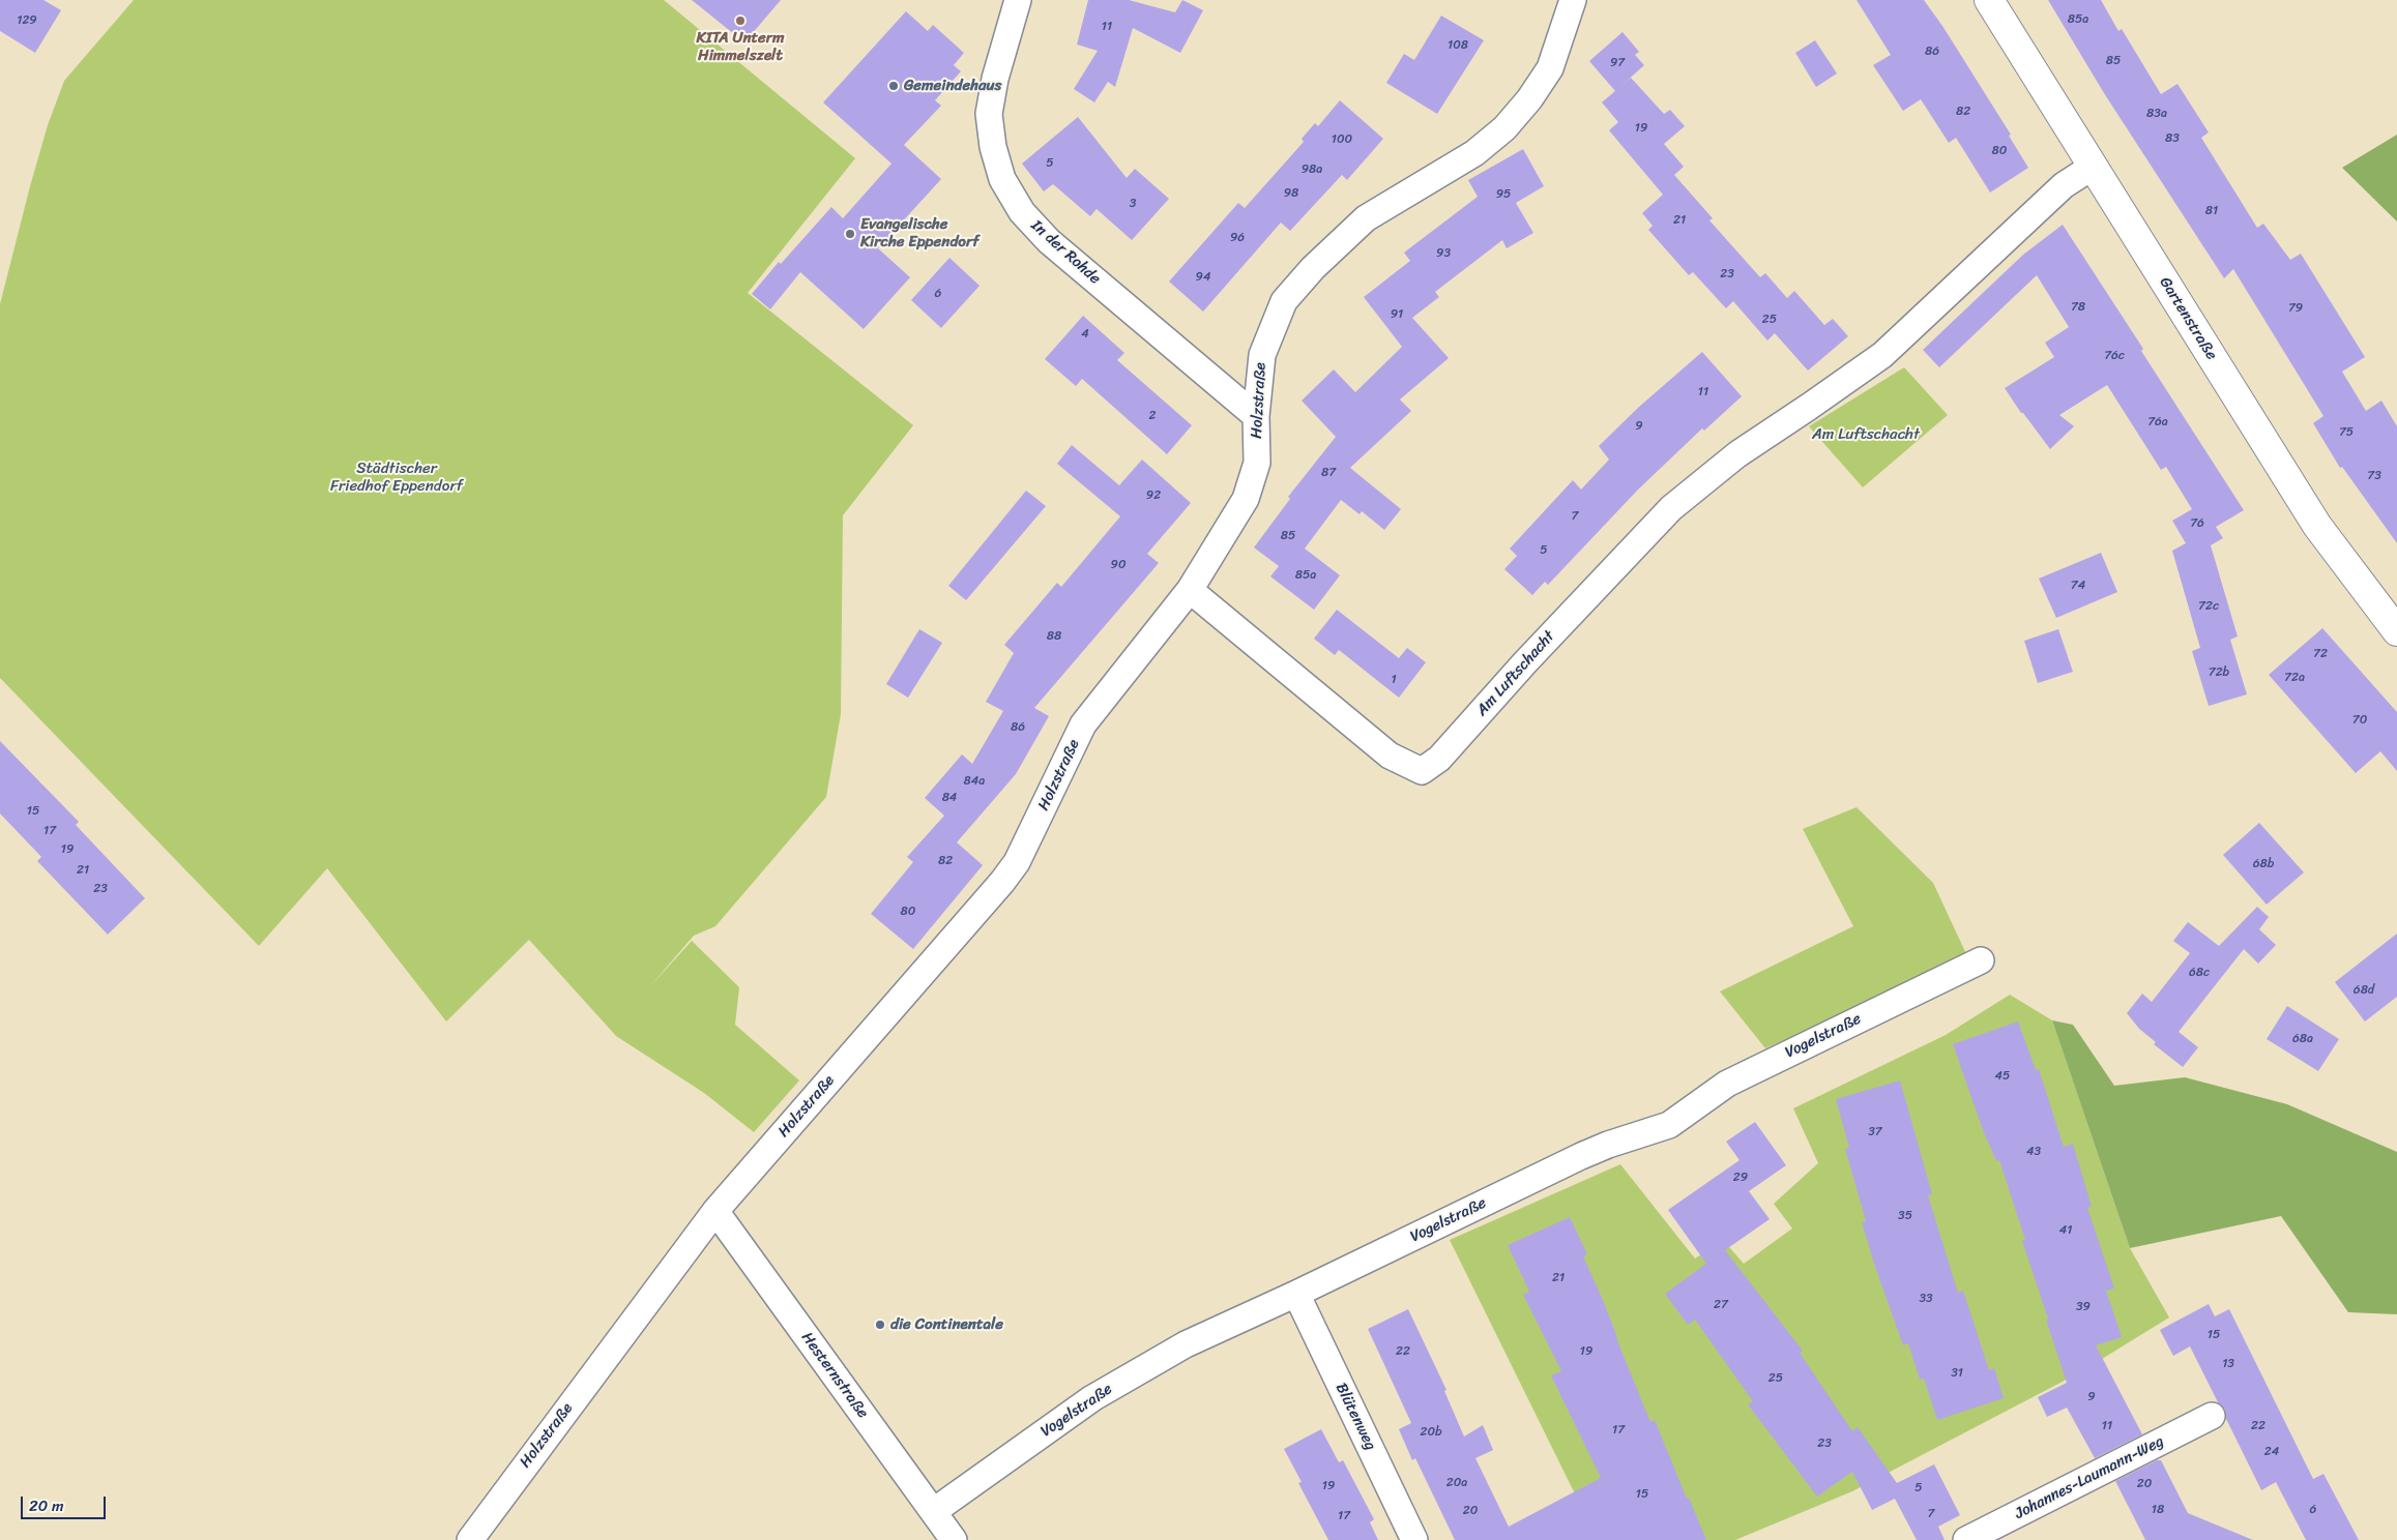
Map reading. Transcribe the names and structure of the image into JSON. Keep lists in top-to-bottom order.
{
  "streets": {
    "street": [
      "In der Rohde",
      "Gartenstraße",
      "Holzstraße",
      "Am Luftschacht",
      "Vogelstraße",
      "Hesternstraße",
      "Blütenweg",
      "Johannes-Laumann-Weg"
    ]
  },
  "crossings": [
    ["In der Rohde", "Holzstraße"],
    ["Gartenstraße", "Am Luftschacht"],
    ["Holzstraße", "Am Luftschacht"],
    ["Holzstraße", "Hesternstraße"],
    ["Vogelstraße", "Hesternstraße"],
    ["Vogelstraße", "Blütenweg"]
  ],
  "parks": ["Am Luftschacht", "Städtischer Friedhof Eppendorf"],
  "places": [
    "KITA Unterm Himmelszelt",
    "Gemeindehaus",
    "Evangelische Kirche Eppendorf",
    "die Continentale"
  ],
  "house_numbers": [
    "85a",
    "129",
    "11",
    "108",
    "86",
    "85",
    "97",
    "82",
    "83a",
    "19",
    "83",
    "100",
    "80",
    "5",
    "98a",
    "98",
    "95",
    "3",
    "81",
    "21",
    "96",
    "93",
    "23",
    "94",
    "6",
    "78",
    "79",
    "91",
    "25",
    "4",
    "76c",
    "11",
    "2",
    "76a",
    "9",
    "75",
    "87",
    "73",
    "92",
    "7",
    "76",
    "85",
    "5",
    "90",
    "85a",
    "74",
    "72c",
    "88",
    "72",
    "72b",
    "72a",
    "1",
    "70",
    "86",
    "84a",
    "84",
    "15",
    "17",
    "19",
    "82",
    "68b",
    "21",
    "23",
    "80",
    "68c",
    "68d",
    "68a",
    "45",
    "37",
    "43",
    "29",
    "35",
    "41",
    "21",
    "33",
    "27",
    "39",
    "15",
    "22",
    "19",
    "13",
    "31",
    "25",
    "9",
    "11",
    "22",
    "17",
    "20b",
    "23",
    "24",
    "20a",
    "20",
    "19",
    "5",
    "15",
    "18",
    "6",
    "20",
    "7",
    "17"
  ],
  "scale_bar": "20 m"
}
